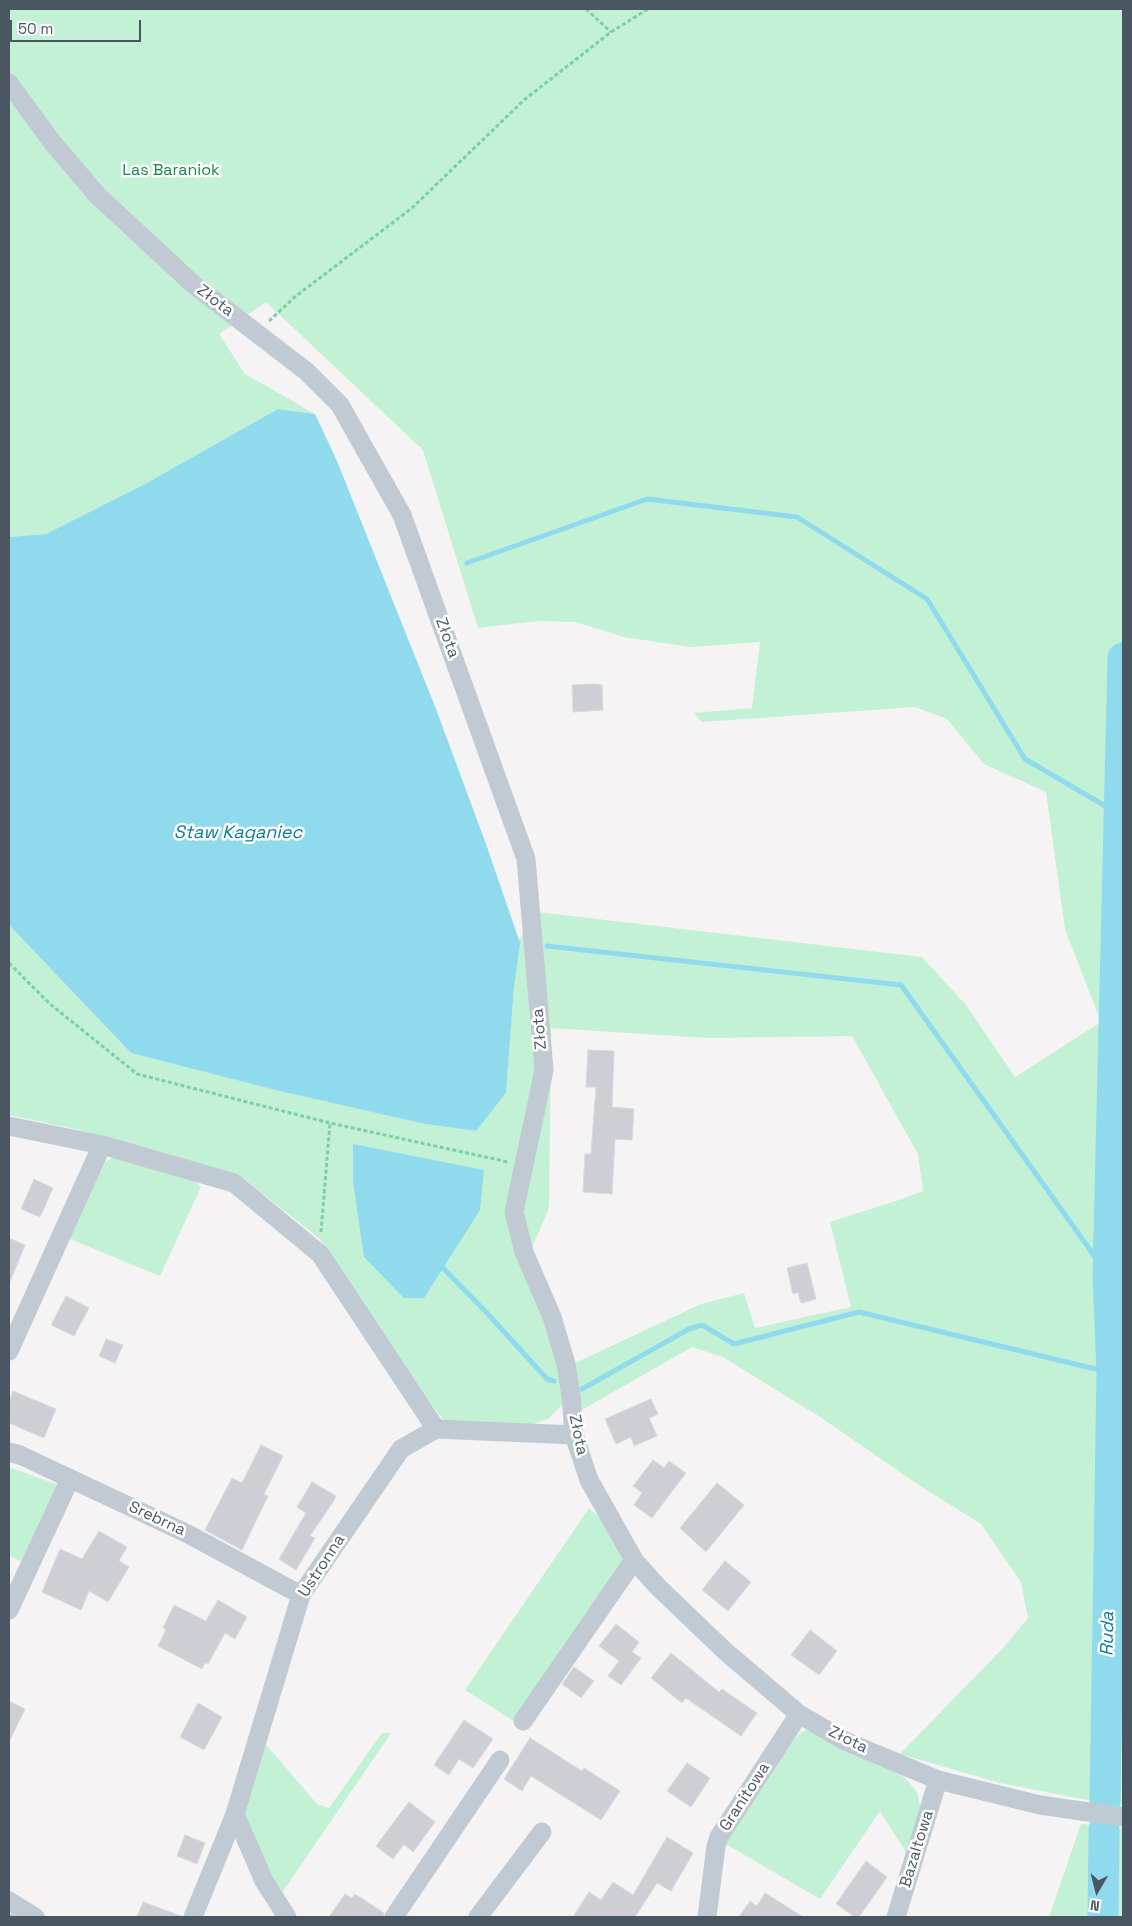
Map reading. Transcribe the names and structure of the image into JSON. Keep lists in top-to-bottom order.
{
  "streets": {
    "street": [
      "Złota",
      "Srebrna",
      "Ustronna",
      "Granitowa",
      "Bazaltowa"
    ]
  },
  "crossings": [
    ["Złota", "Granitowa"],
    ["Złota", "Bazaltowa"],
    ["Srebrna", "Ustronna"]
  ],
  "water": ["Staw Kaganiec", "Ruda"],
  "parks": ["Las Baraniok"],
  "scale_bar": "50 m",
  "north": "bottom"
}
